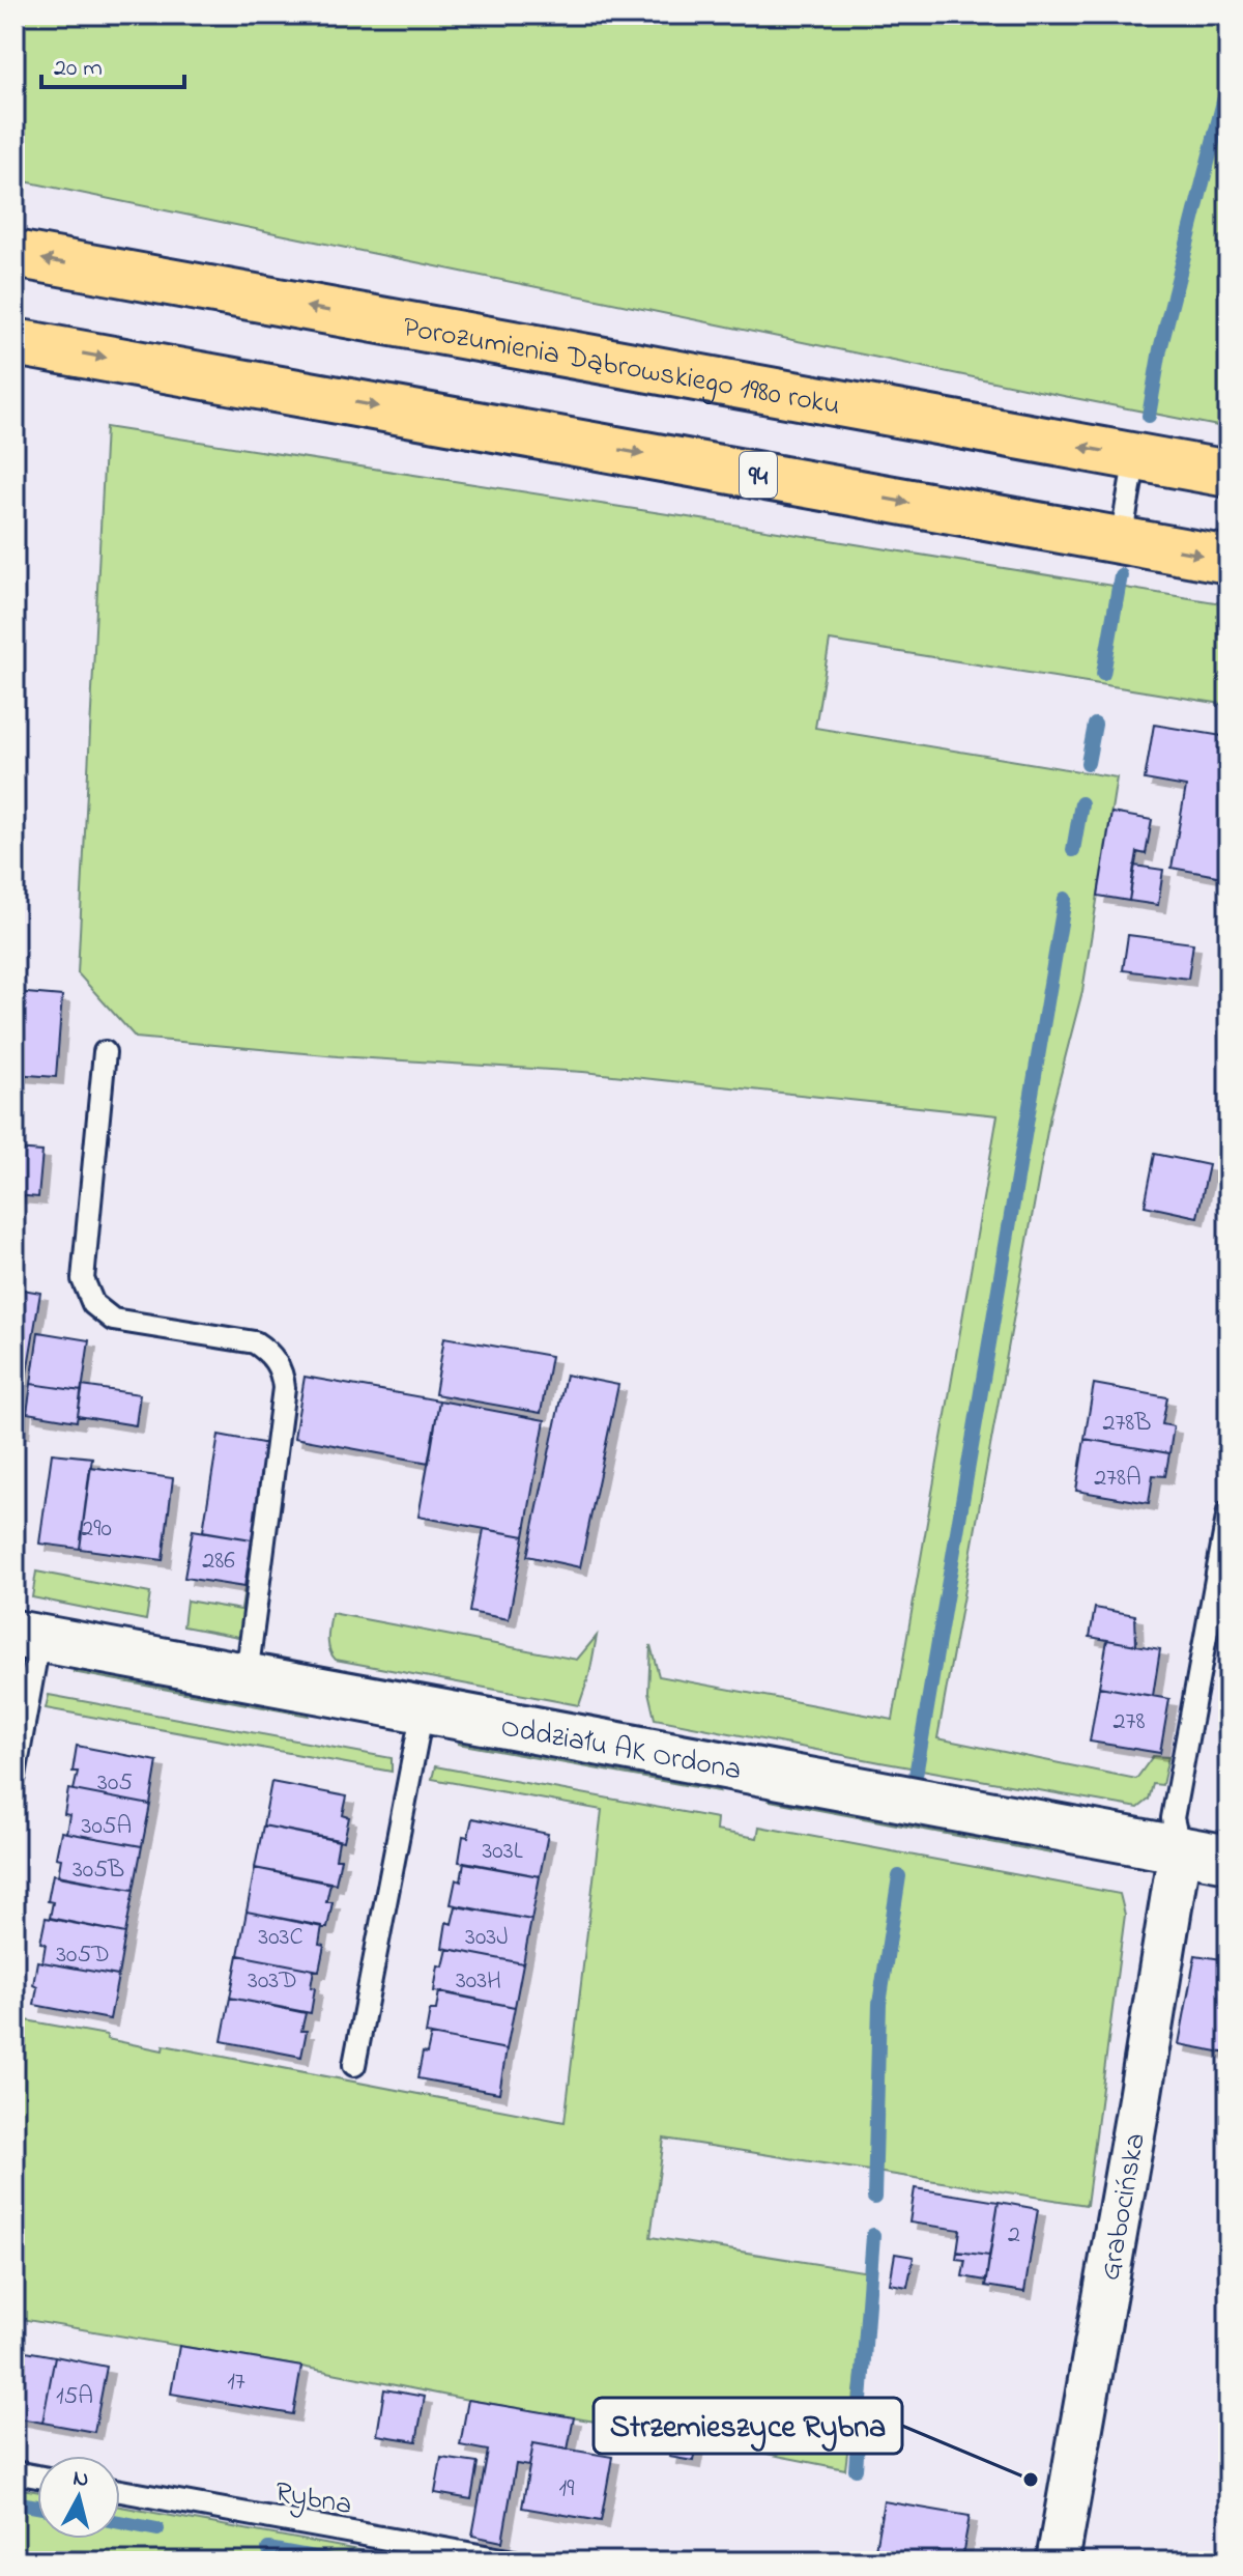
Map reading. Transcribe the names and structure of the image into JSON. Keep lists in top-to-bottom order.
{
  "streets": {
    "main road": ["Porozumienia Dąbrowskiego 1980 roku", "94"],
    "street": ["Oddziału AK Ordona", "Grabocińska"],
    "lane": ["Rybna"]
  },
  "crossings": [
    ["Oddziału AK Ordona", "Grabocińska"]
  ],
  "places": ["Strzemieszyce Rybna"],
  "house_numbers": [
    "278B",
    "278A",
    "290",
    "286",
    "278",
    "305",
    "305A",
    "303L",
    "305B",
    "303C",
    "303J",
    "305D",
    "303D",
    "303H",
    "2",
    "17",
    "15A",
    "19"
  ],
  "scale_bar": "20 m",
  "north": "top"
}
